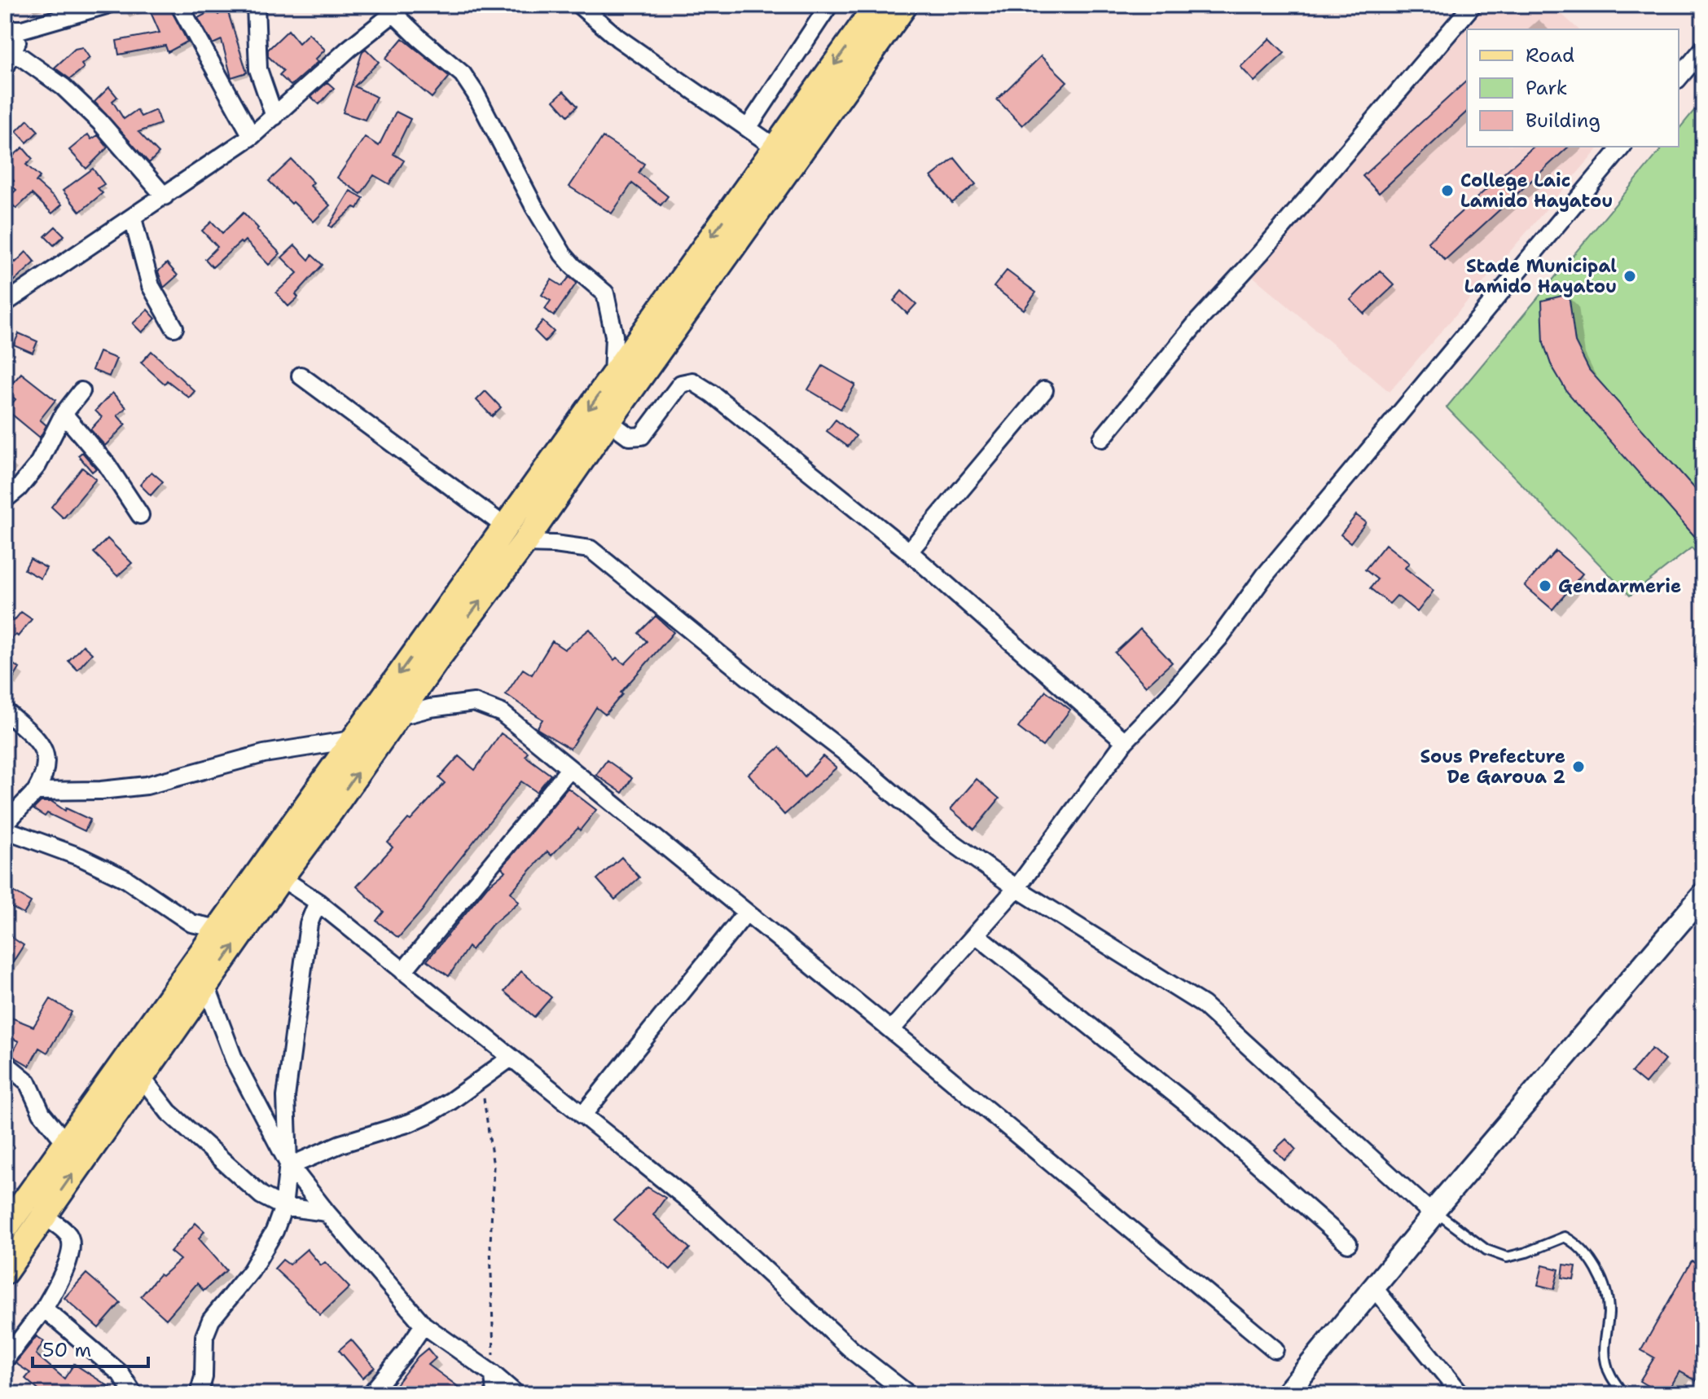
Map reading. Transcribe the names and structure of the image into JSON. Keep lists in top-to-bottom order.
{
  "places": [
    "College Laic Lamido Hayatou",
    "Stade Municipal Lamido Hayatou",
    "Gendarmerie",
    "Sous Prefecture De Garoua 2"
  ],
  "legend": ["Road", "Park", "Building"],
  "scale_bar": "50 m"
}
